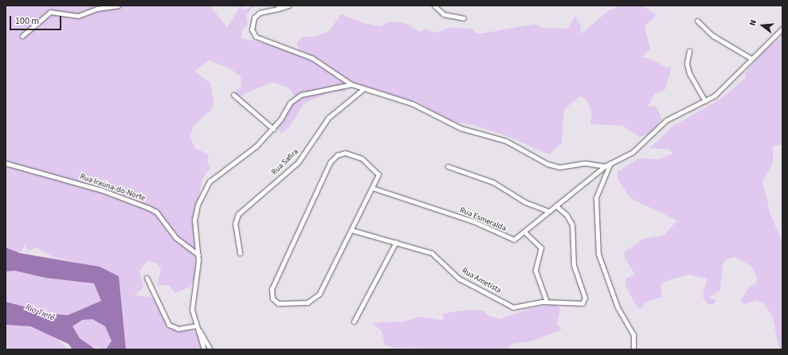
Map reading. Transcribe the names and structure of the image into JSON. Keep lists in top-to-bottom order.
{
  "streets": {
    "street": [
      "Rua Safira",
      "Rua Iraúna-do-Norte",
      "Rua Esmeralda",
      "Rua Ametista"
    ]
  },
  "crossings": [
    ["Rua Esmeralda", "Rua Ametista"]
  ],
  "water": ["Rio Tietê"],
  "scale_bar": "100 m",
  "north": "left"
}
